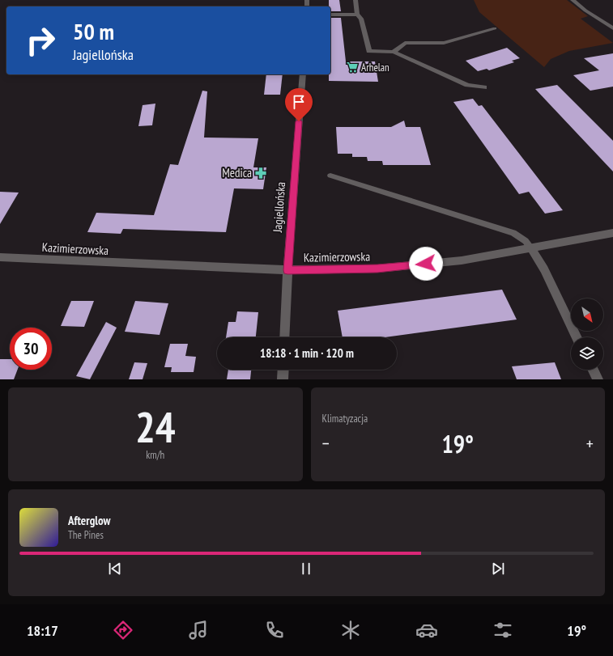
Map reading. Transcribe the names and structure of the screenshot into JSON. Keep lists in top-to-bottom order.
{
  "streets": {
    "street": ["Jagiellońska", "Kazimierzowska"]
  },
  "crossings": [
    ["Jagiellońska", "Kazimierzowska"]
  ],
  "places": {
    "supermarket": ["Arhelan"],
    "pharmacy": ["Medica"]
  },
  "north": "bottom right",
  "page": {
    "turn": ["50 m", "Jagiellońska"],
    "limit": "30",
    "trip": "18:18 · 1 min · 120 m",
    "tile": [
      ["24", "km/h"],
      "Klimatyzacja"
    ],
    "heat": ["−", "19°", "+"],
    "song": ["Afterglow", "The Pines"],
    "tabs": ["18:17", "19°"]
  }
}
